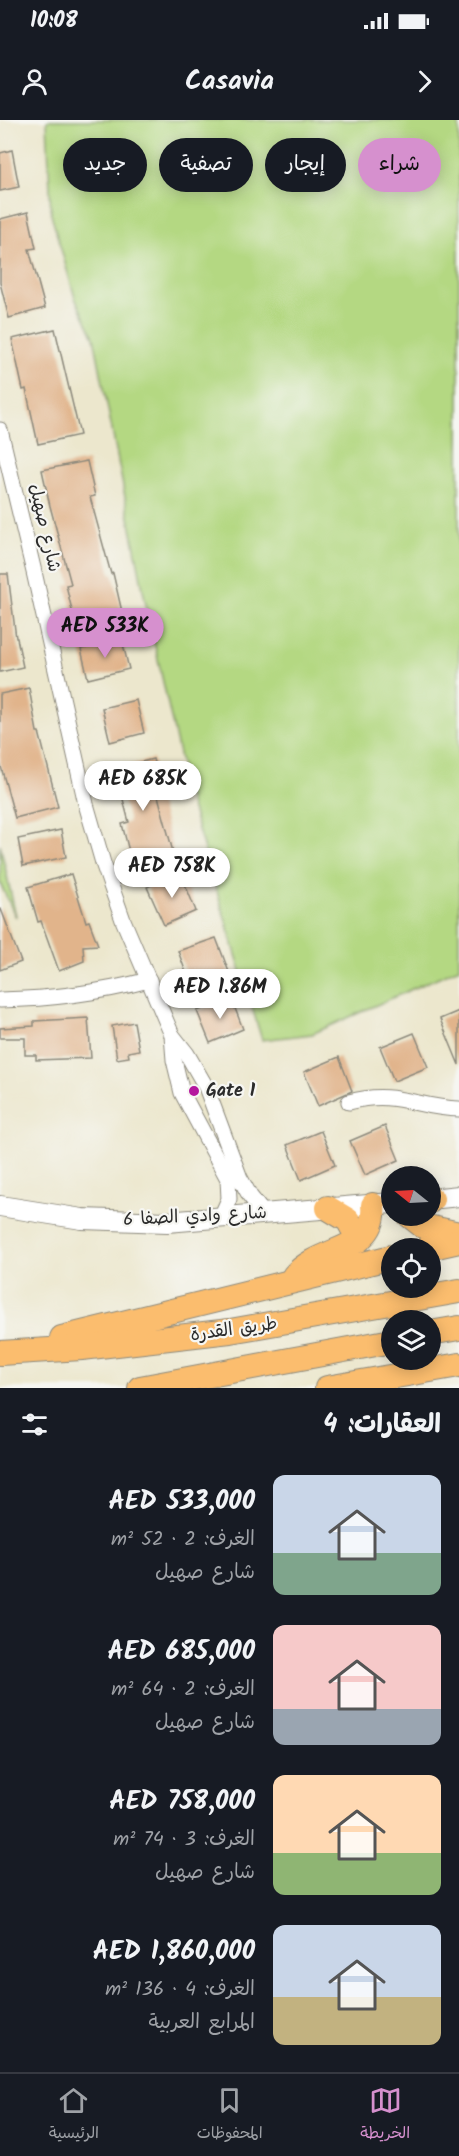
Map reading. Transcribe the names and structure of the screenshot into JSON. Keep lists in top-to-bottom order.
{
  "streets": {
    "main road": ["طريق القدرة"],
    "street": ["شارع صهيل", "شارع وادي الصفا 6"]
  },
  "crossings": [
    ["شارع صهيل", "شارع وادي الصفا 6"]
  ],
  "places": ["Gate 1"],
  "north": "left",
  "page": {
    "status": "10:08",
    "header": "Casavia",
    "chip": [
      "شراء",
      "إيجار",
      "تصفية",
      "جديد"
    ],
    "price": [
      "AED 533K",
      "AED 685K",
      "AED 758K",
      "AED 1.86M"
    ],
    "heading": "العقارات: 4",
    "list": [
      {
        "name": "AED 533,000",
        "note": "الغرف: 2 · 52 m² · شارع صهيل"
      },
      {
        "name": "AED 685,000",
        "note": "الغرف: 2 · 64 m² · شارع صهيل"
      },
      {
        "name": "AED 758,000",
        "note": "الغرف: 3 · 74 m² · شارع صهيل"
      },
      {
        "name": "AED 1,860,000",
        "note": "الغرف: 4 · 136 m² · المرابع العربية"
      }
    ],
    "tabs": ["الخريطة", "المحفوظات", "الرئيسية"]
  }
}
